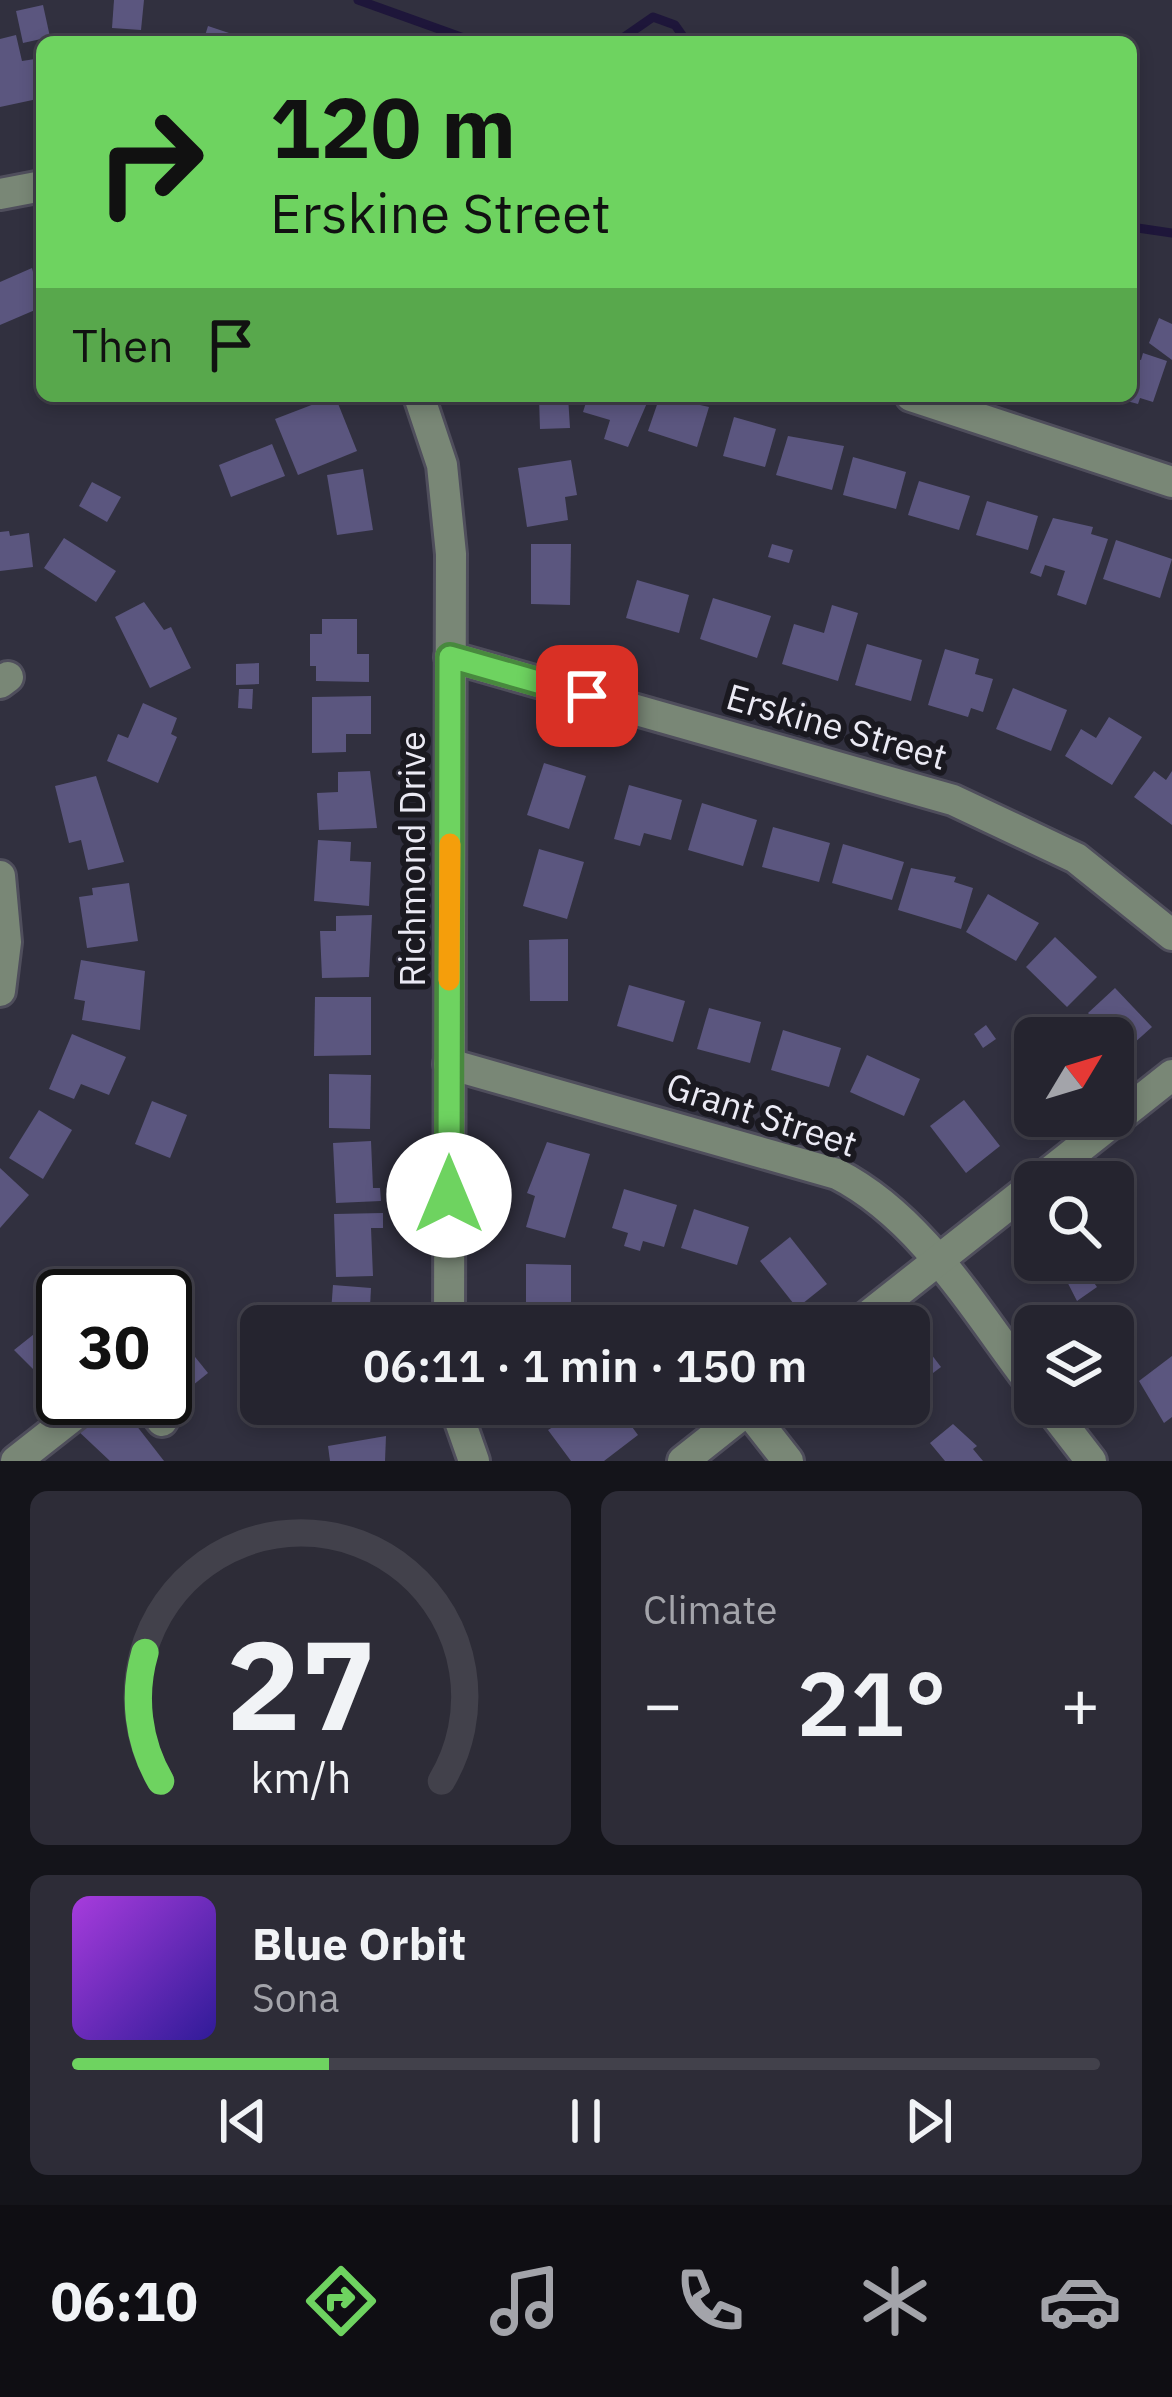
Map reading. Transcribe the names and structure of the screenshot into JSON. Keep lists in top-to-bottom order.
{
  "streets": {
    "street": ["Erskine Street", "Richmond Drive", "Grant Street"]
  },
  "crossings": [
    ["Erskine Street", "Richmond Drive"],
    ["Richmond Drive", "Grant Street"]
  ],
  "north": "top right",
  "page": {
    "turn": ["120 m", "Erskine Street"],
    "then": "Then",
    "limit": "30",
    "trip": "06:11 · 1 min · 150 m",
    "tile": "Climate",
    "heat": ["−", "21°", "+"],
    "song": ["Blue Orbit", "Sona"],
    "tabs": "06:10",
    "gauge": ["27", "km/h"]
  }
}
